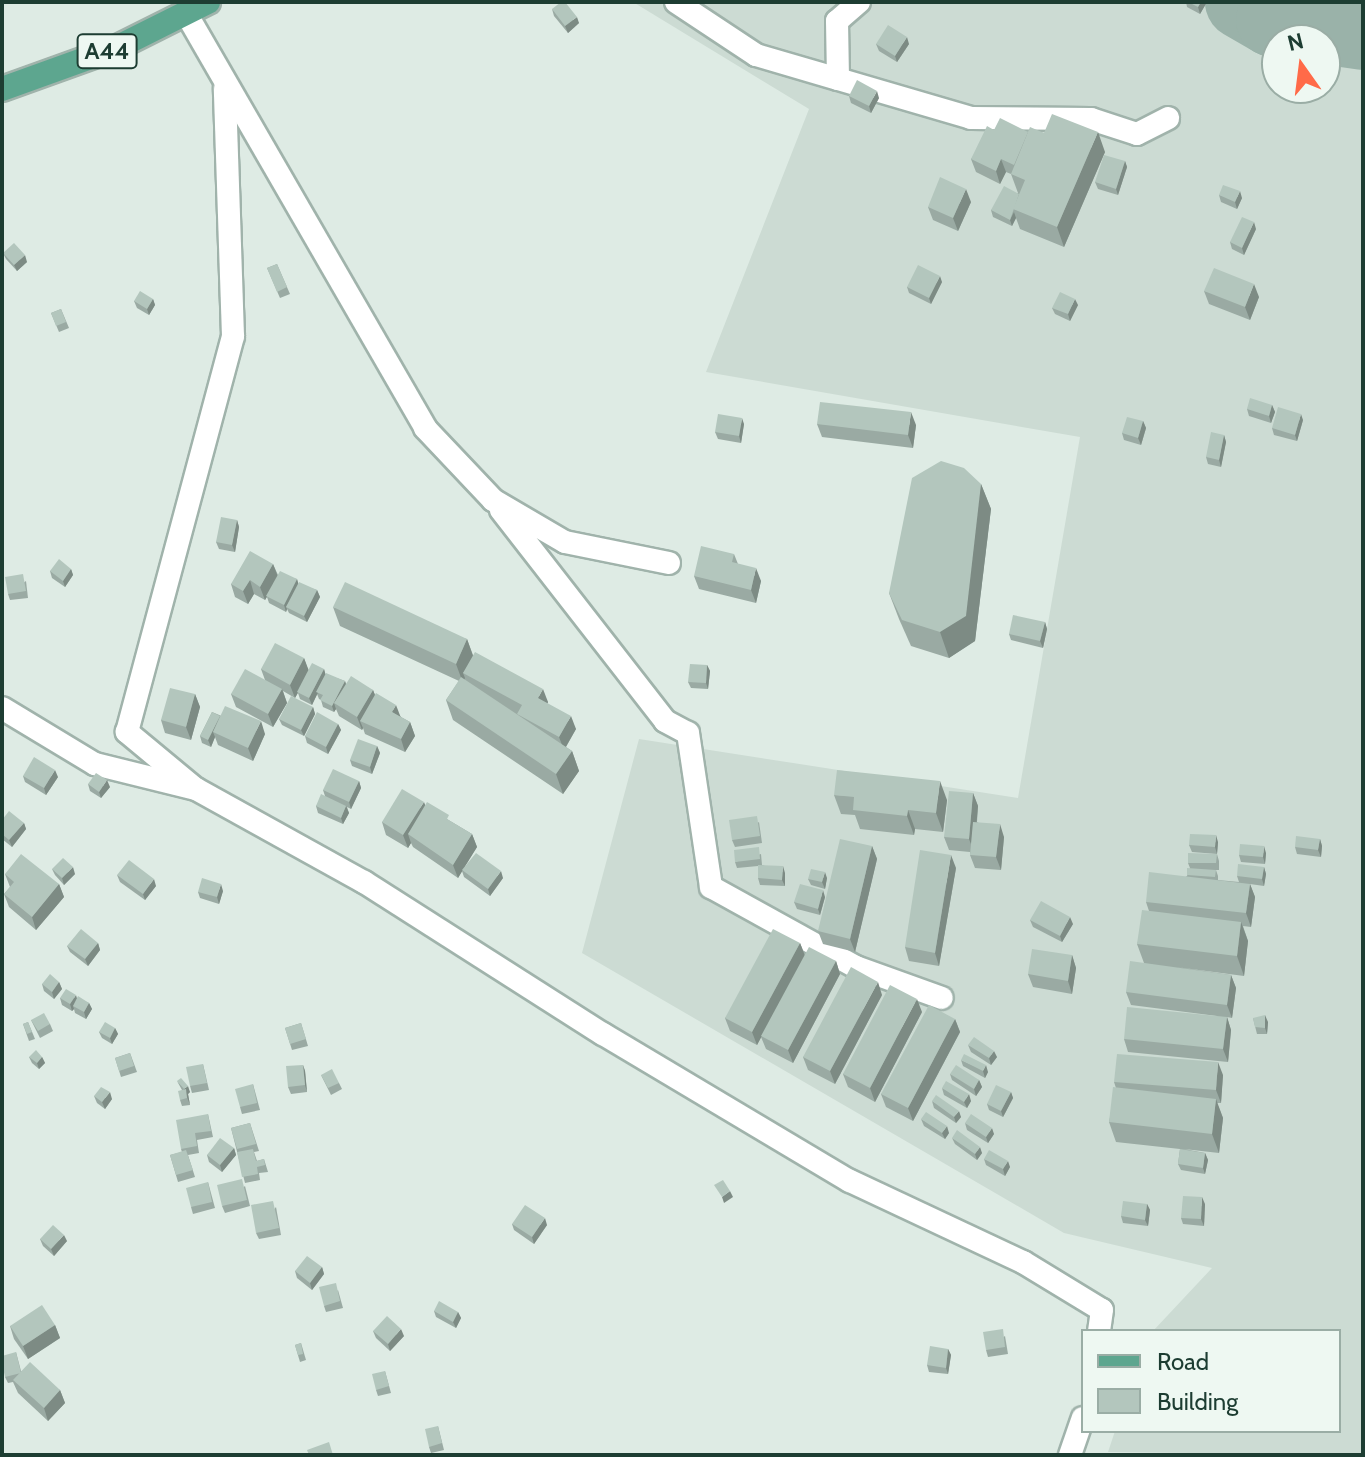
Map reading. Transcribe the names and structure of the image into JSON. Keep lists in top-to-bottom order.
{
  "streets": {
    "main road": ["A44"]
  },
  "legend": ["Road", "Building"],
  "north": "top"
}
